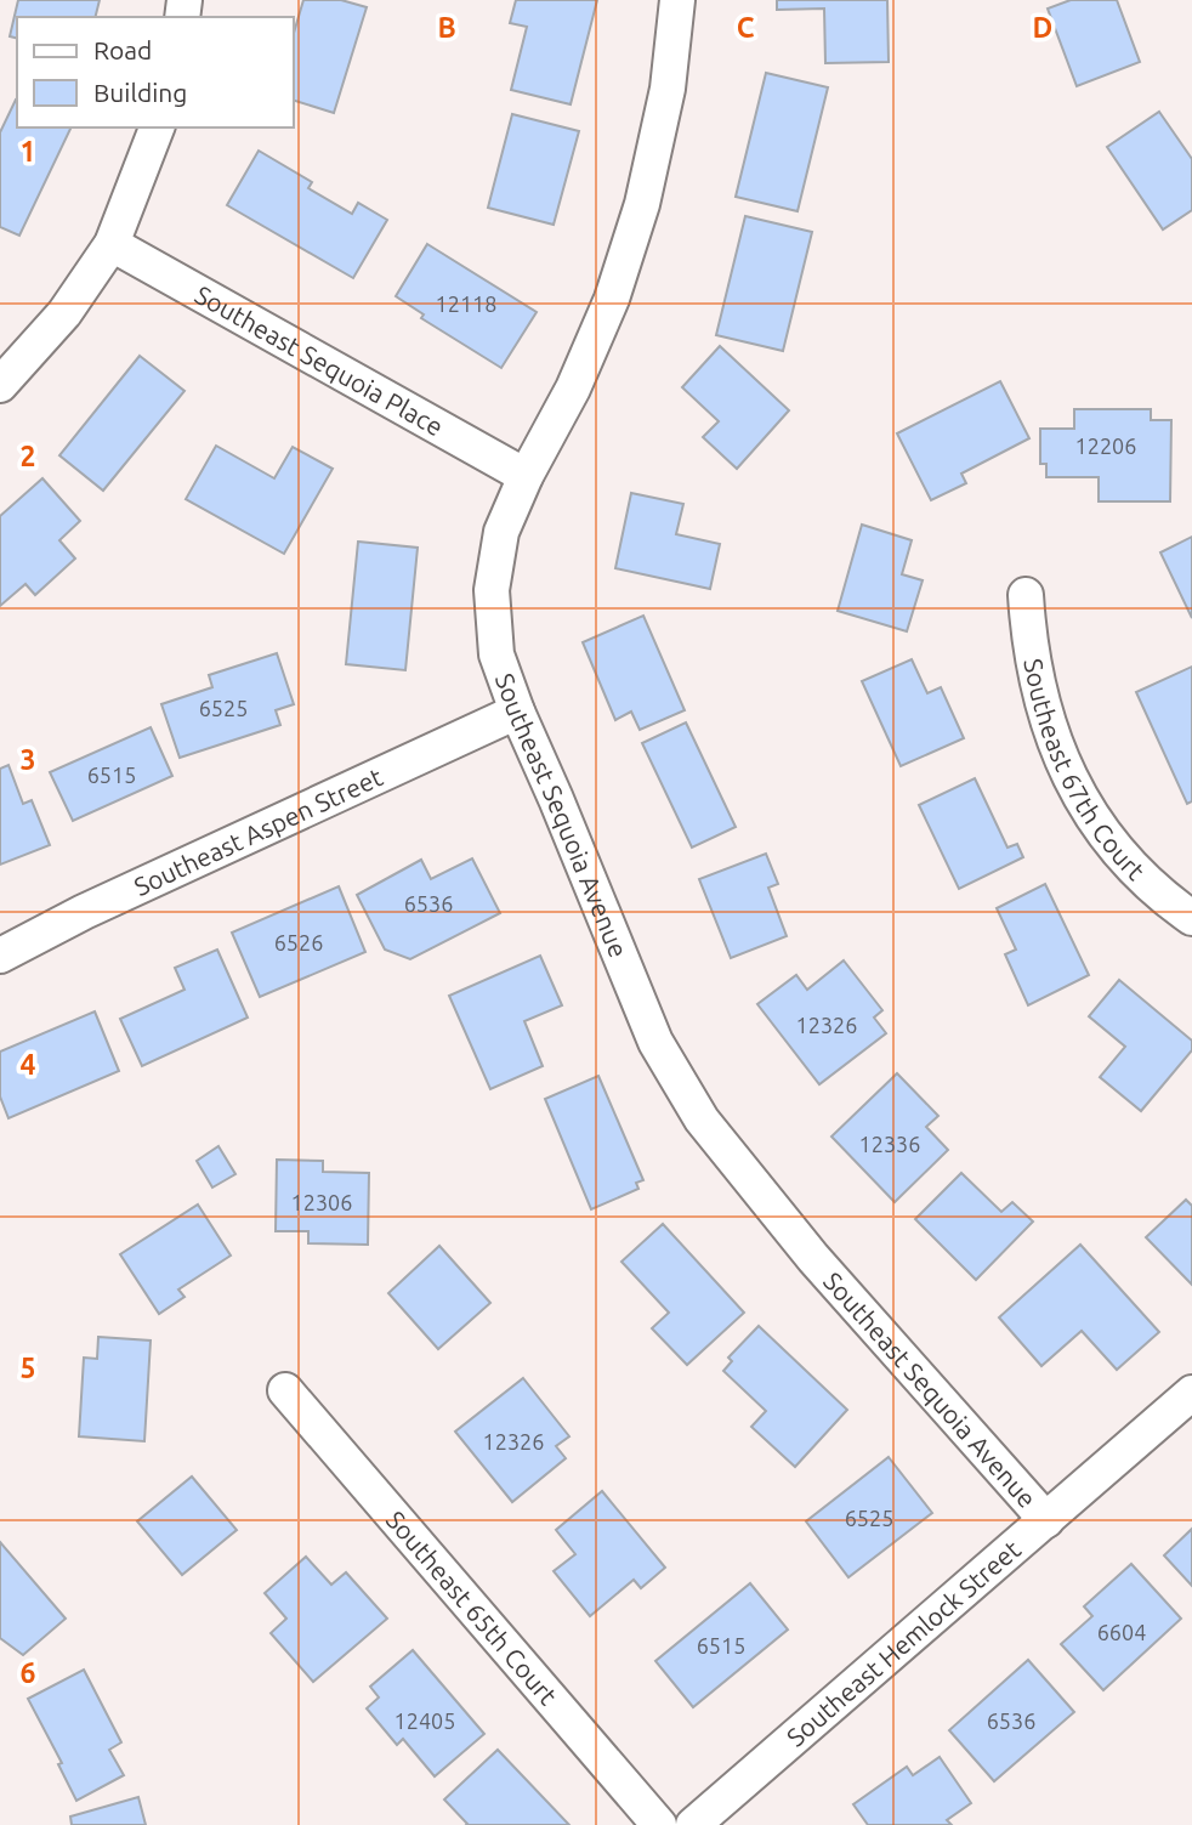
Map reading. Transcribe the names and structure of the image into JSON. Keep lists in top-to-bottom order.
{
  "streets": {
    "street": [
      "Southeast Sequoia Place",
      "Southeast 67th Court",
      "Southeast Sequoia Avenue",
      "Southeast Aspen Street",
      "Southeast 65th Court",
      "Southeast Hemlock Street"
    ]
  },
  "crossings": [
    ["Southeast Sequoia Place", "Southeast Sequoia Avenue"],
    ["Southeast Sequoia Avenue", "Southeast Aspen Street"],
    ["Southeast Sequoia Avenue", "Southeast Hemlock Street"]
  ],
  "house_numbers": [
    "12118",
    "12206",
    "6525",
    "6515",
    "6536",
    "6526",
    "12326",
    "12336",
    "12306",
    "12326",
    "6525",
    "6604",
    "6515",
    "12405",
    "6536"
  ],
  "legend": ["Road", "Building"],
  "grid": {
    "columns": ["B", "C", "D"],
    "rows": [
      "1",
      "2",
      "3",
      "4",
      "5",
      "6"
    ]
  }
}
